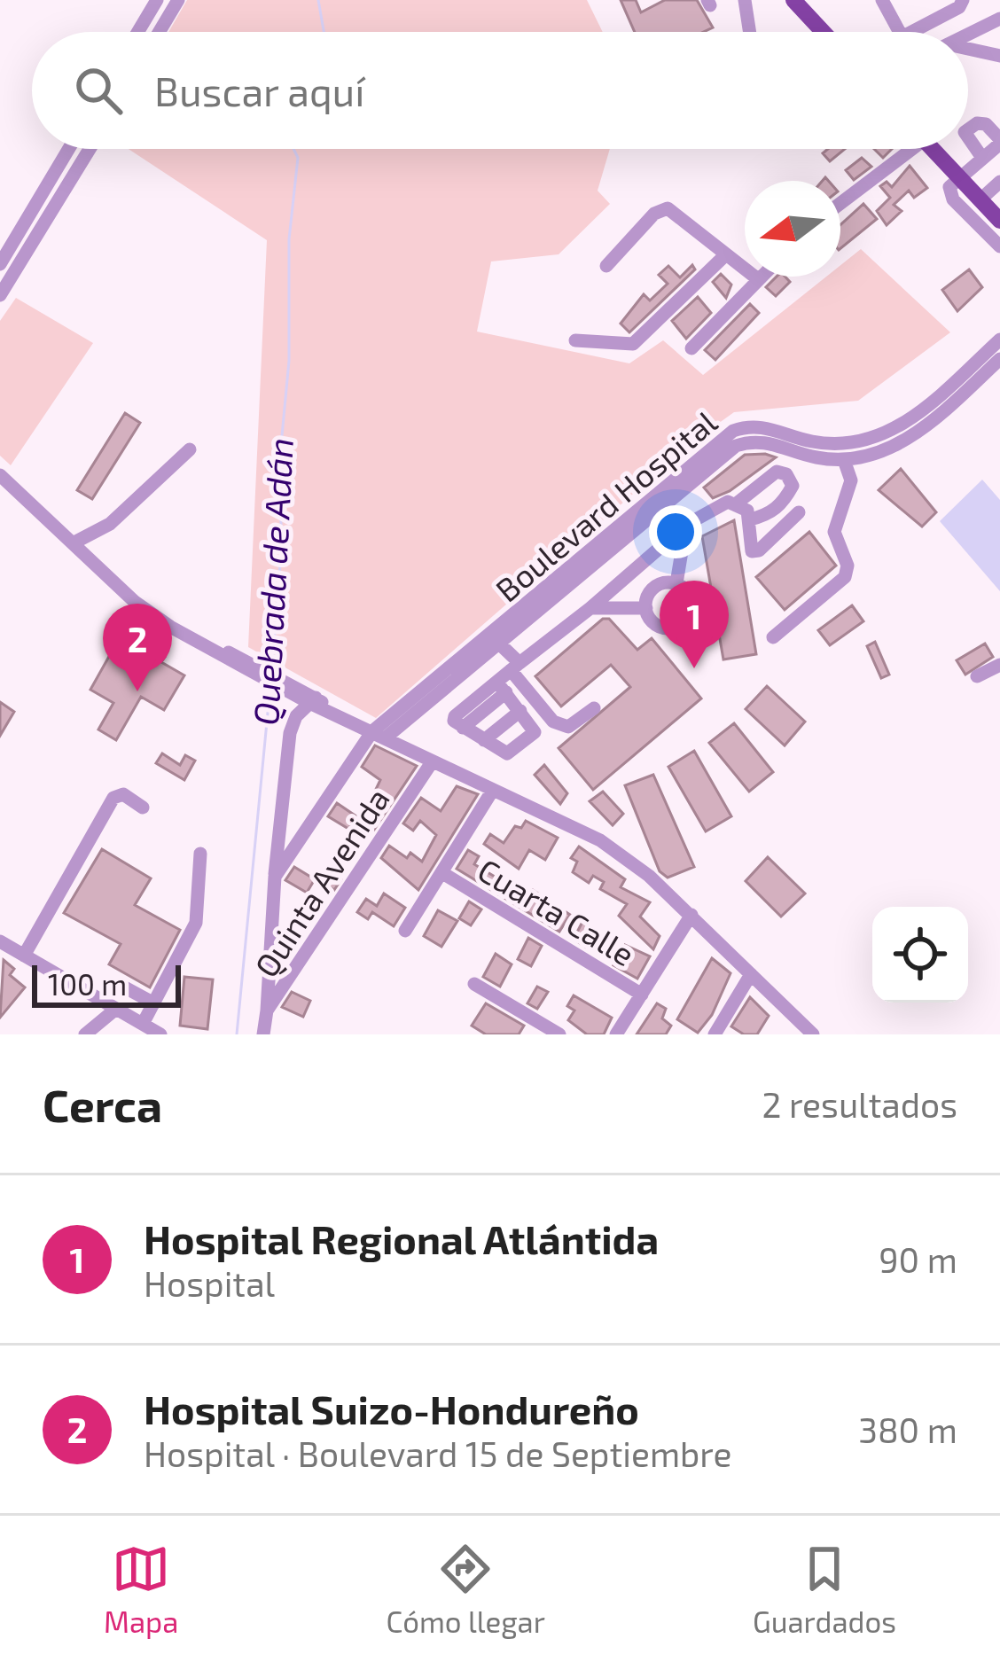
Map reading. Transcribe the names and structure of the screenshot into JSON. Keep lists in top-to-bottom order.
{
  "streets": {
    "street": ["Boulevard Hospital", "Quinta Avenida", "Cuarta Calle"]
  },
  "water": ["Quebrada de Adán"],
  "scale_bar": "100 m",
  "north": "left",
  "page": {
    "search": "Buscar aquí",
    "pins": ["1", "2"],
    "scale": "100 m",
    "heading": ["Cerca", "2 resultados"],
    "list": [
      {
        "mark": "1",
        "name": "Hospital Regional Atlántida",
        "note": "Hospital",
        "value": "90 m"
      },
      {
        "mark": "2",
        "name": "Hospital Suizo-Hondureño",
        "note": "Hospital · Boulevard 15 de Septiembre",
        "value": "380 m"
      }
    ],
    "nav": ["Mapa", "Cómo llegar", "Guardados"]
  }
}
